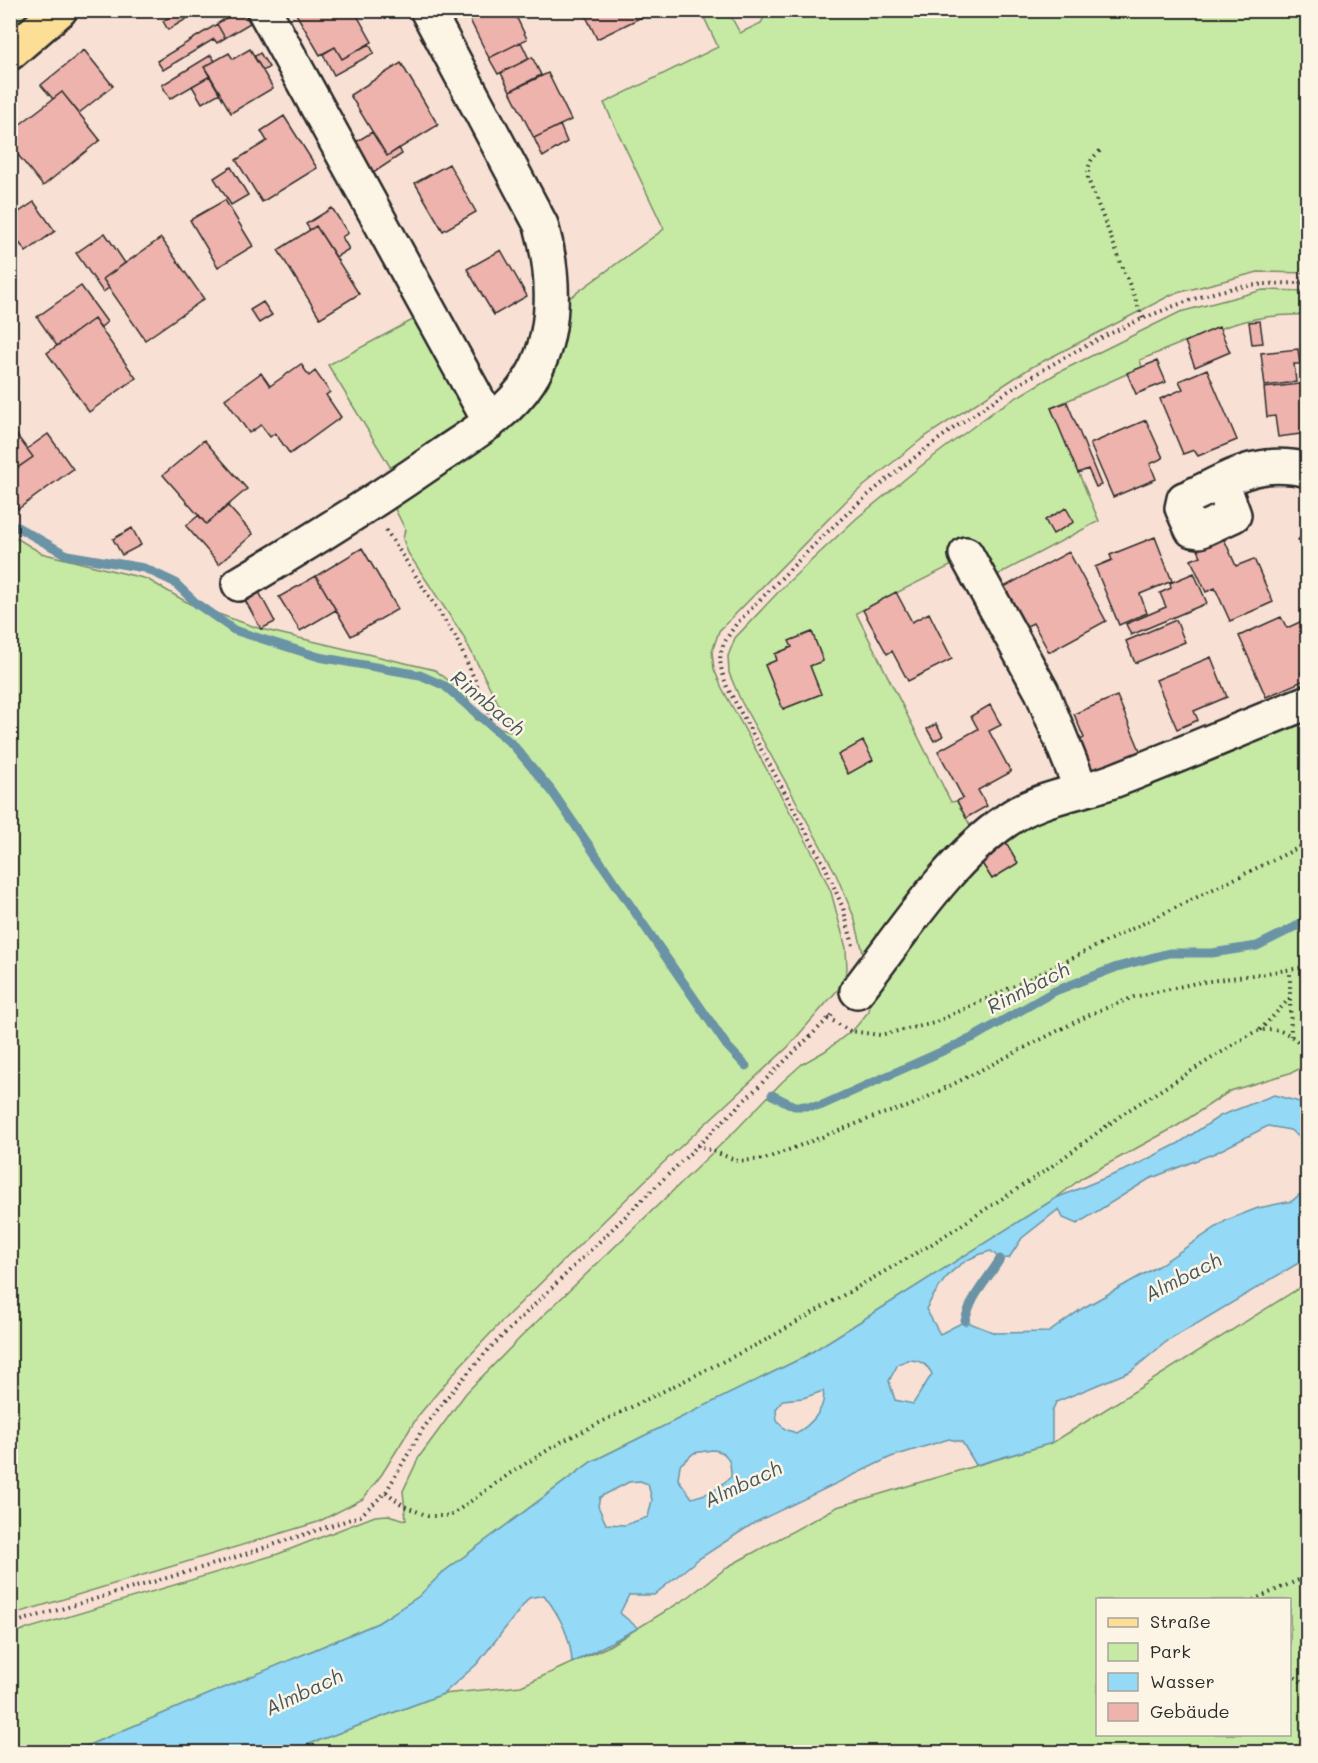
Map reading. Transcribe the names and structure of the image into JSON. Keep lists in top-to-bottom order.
{
  "water": ["Rinnbach", "Almbach"],
  "legend": [
    "Straße",
    "Park",
    "Wasser",
    "Gebäude"
  ]
}
